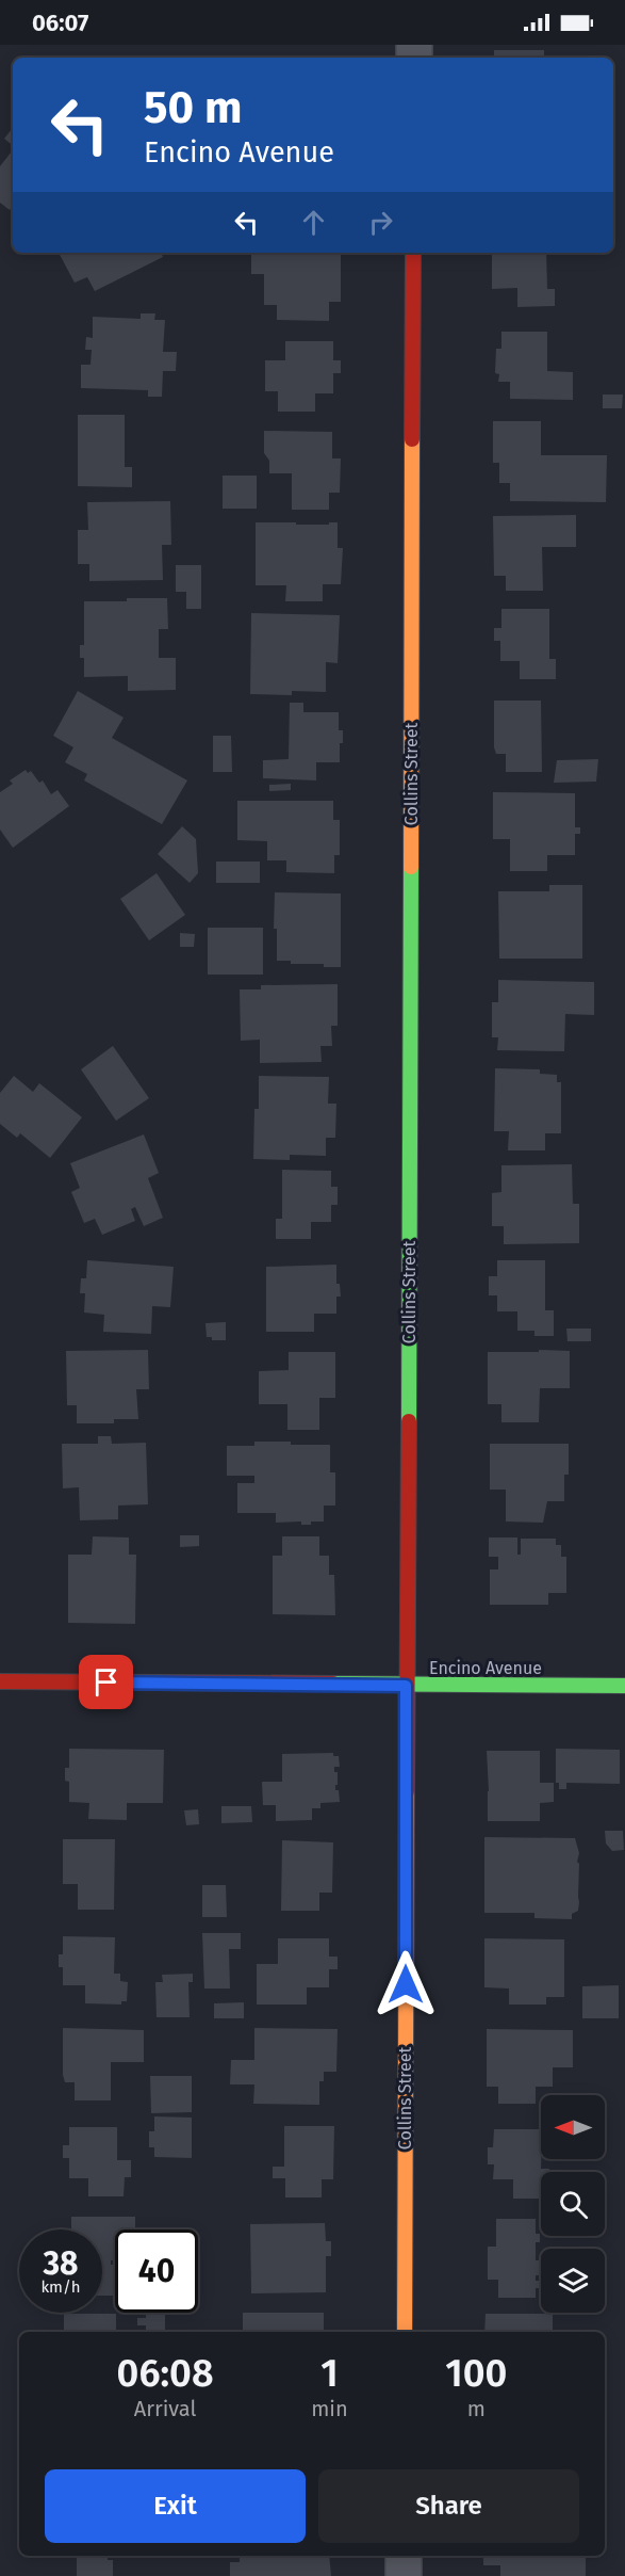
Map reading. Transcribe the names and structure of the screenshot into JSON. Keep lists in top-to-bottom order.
{
  "streets": {
    "street": ["Collins Street", "Encino Avenue"]
  },
  "crossings": [
    ["Collins Street", "Encino Avenue"]
  ],
  "north": "left",
  "page": {
    "status": "06:07",
    "turn": ["50 m", "Encino Avenue"],
    "speed": "38 km/h",
    "limit": "40",
    "eta": [
      "06:08",
      "Arrival",
      "1",
      "min",
      "100",
      "m"
    ],
    "buttons": ["Exit", "Share"]
  }
}
